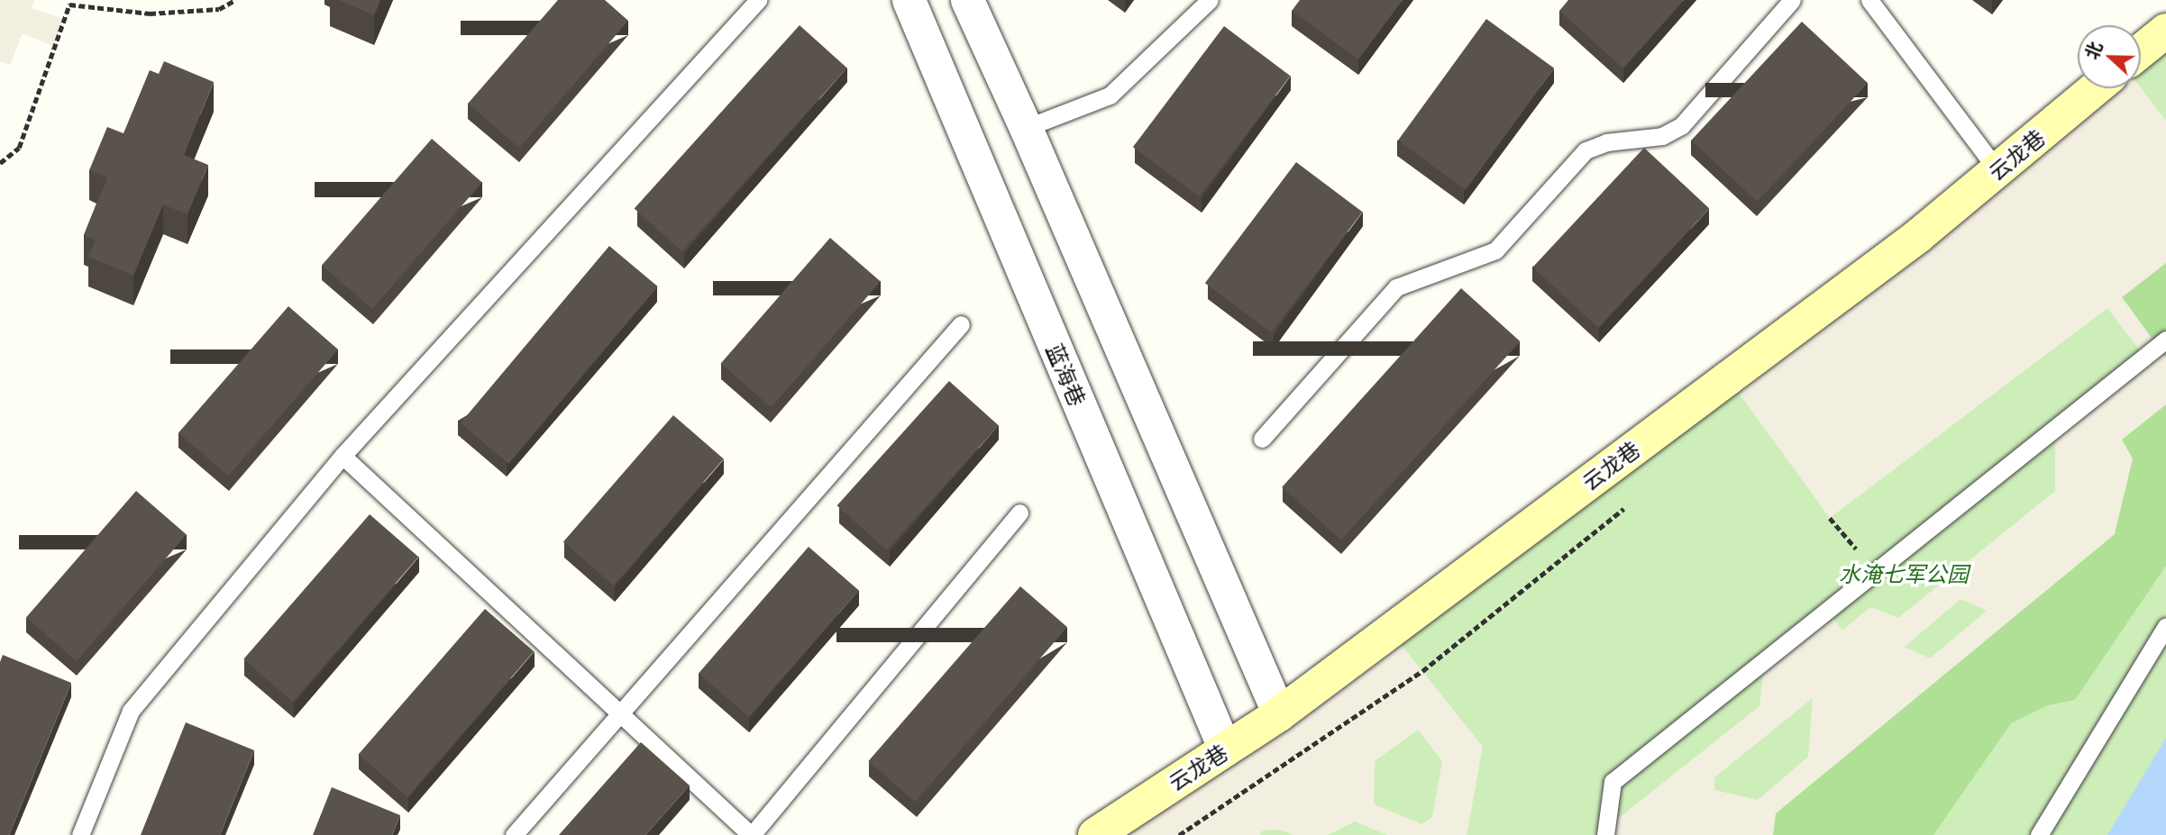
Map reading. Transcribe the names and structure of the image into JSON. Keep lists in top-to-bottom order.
{
  "streets": {
    "street": ["云龙巷", "蓝海巷"]
  },
  "crossings": [
    ["云龙巷", "蓝海巷"]
  ],
  "parks": ["水淹七军公园"],
  "north": "left"
}
